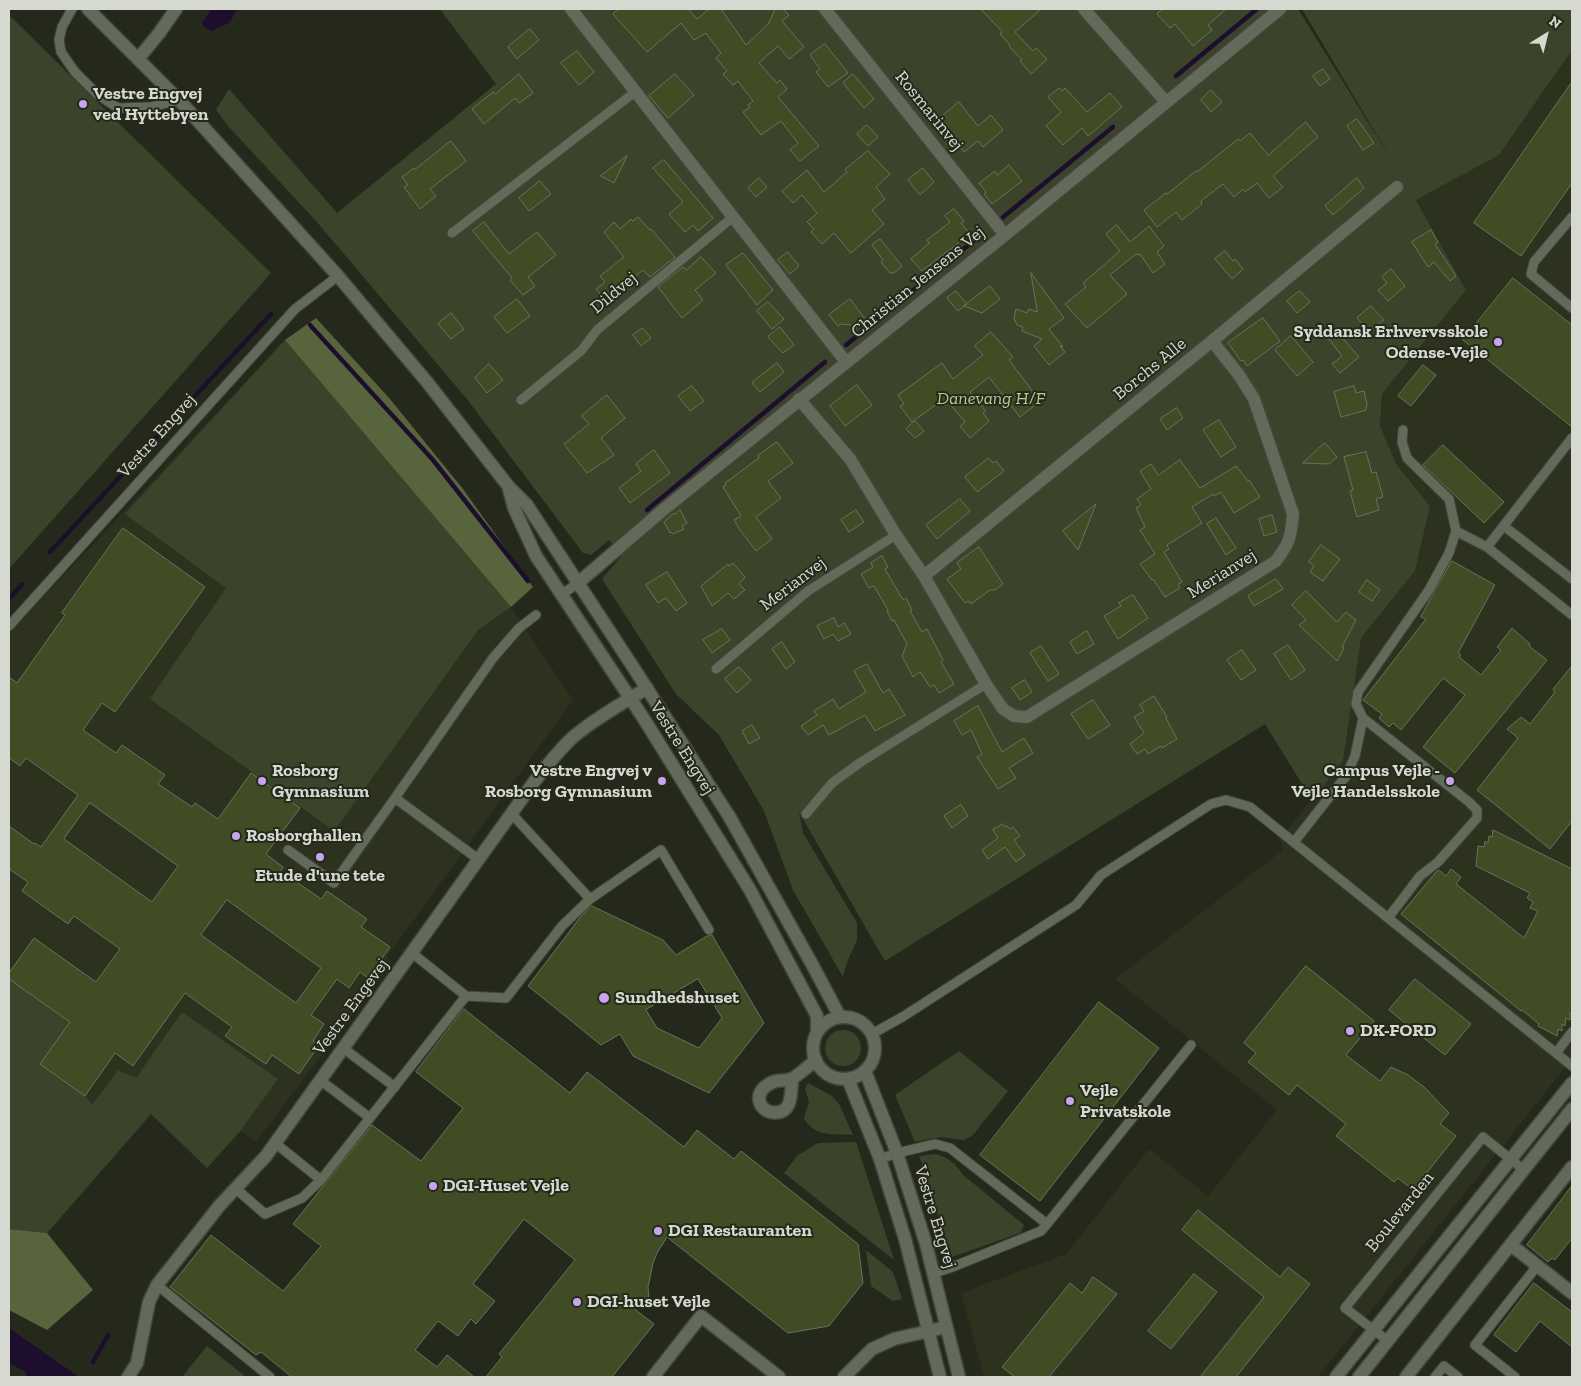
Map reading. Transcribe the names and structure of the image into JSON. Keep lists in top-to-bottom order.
{
  "streets": {
    "street": [
      "Rosmarinvej",
      "Christian Jensens Vej",
      "Borchs Alle",
      "Vestre Engvej",
      "Merianvej",
      "Vestre Engevej"
    ],
    "lane": ["Dildvej", "Boulevarden"]
  },
  "crossings": [
    ["Rosmarinvej", "Christian Jensens Vej"],
    ["Christian Jensens Vej", "Vestre Engvej"],
    ["Christian Jensens Vej", "Merianvej"],
    ["Borchs Alle", "Merianvej"],
    ["Vestre Engvej", "Vestre Engevej"]
  ],
  "parks": ["Danevang H/F"],
  "places": [
    "Vestre Engvej ved Hyttebyen",
    "Syddansk Erhvervsskole Odense-Vejle",
    "Rosborg Gymnasium",
    "Vestre Engvej v Rosborg Gymnasium",
    "Campus Vejle - Vejle Handelsskole",
    "Rosborghallen",
    "Etude d'une tete",
    "Sundhedshuset",
    "DK-FORD",
    "Vejle Privatskole",
    "DGI-Huset Vejle",
    "DGI Restauranten",
    "DGI-huset Vejle"
  ],
  "north": "top right"
}
